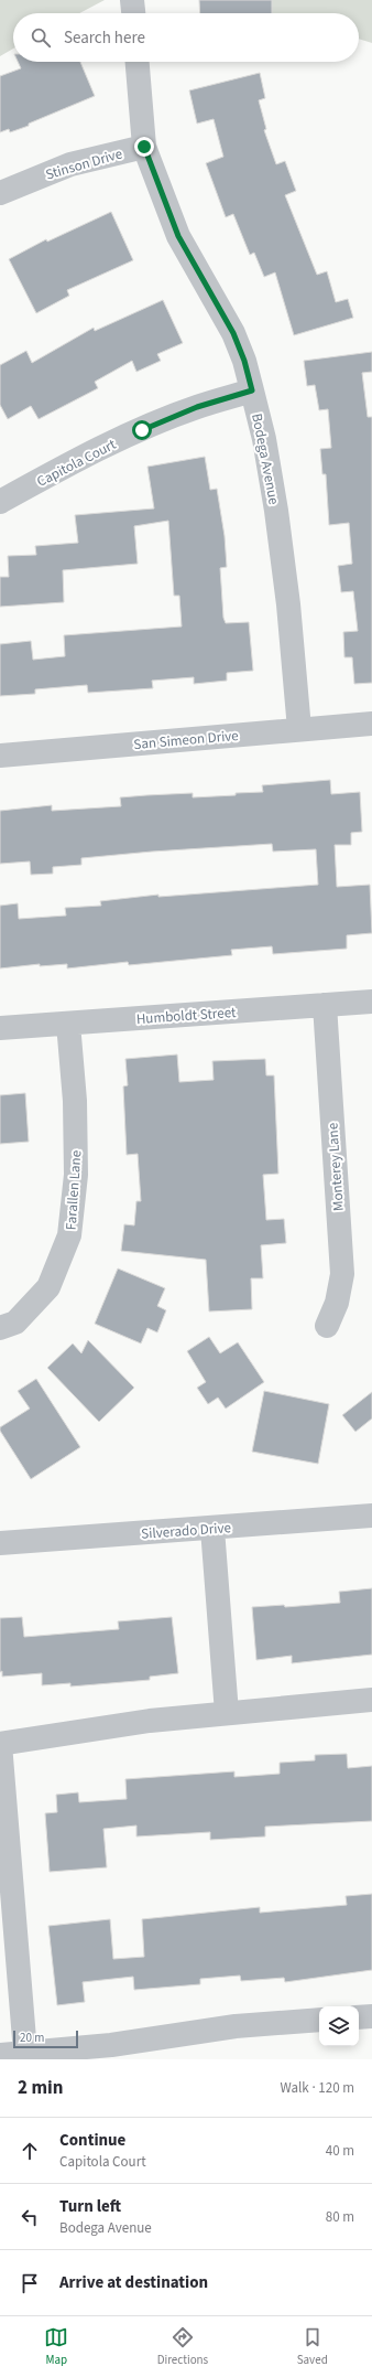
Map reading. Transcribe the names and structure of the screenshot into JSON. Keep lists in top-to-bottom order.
{
  "streets": {
    "street": [
      "Stinson Drive",
      "Bodega Avenue",
      "Capitola Court",
      "San Simeon Drive",
      "Humboldt Street",
      "Monterey Lane",
      "Farallen Lane",
      "Silverado Drive"
    ]
  },
  "crossings": [
    ["Stinson Drive", "Bodega Avenue"],
    ["Bodega Avenue", "Capitola Court"],
    ["Bodega Avenue", "San Simeon Drive"],
    ["Humboldt Street", "Monterey Lane"],
    ["Humboldt Street", "Farallen Lane"]
  ],
  "scale_bar": "20 m",
  "page": {
    "search": "Search here",
    "scale": "20 m",
    "heading": ["2 min", "Walk · 120 m"],
    "list": [
      ["Continue", "Capitola Court", "40 m"],
      ["Turn left", "Bodega Avenue", "80 m"],
      "Arrive at destination"
    ],
    "nav": ["Map", "Directions", "Saved"]
  }
}
